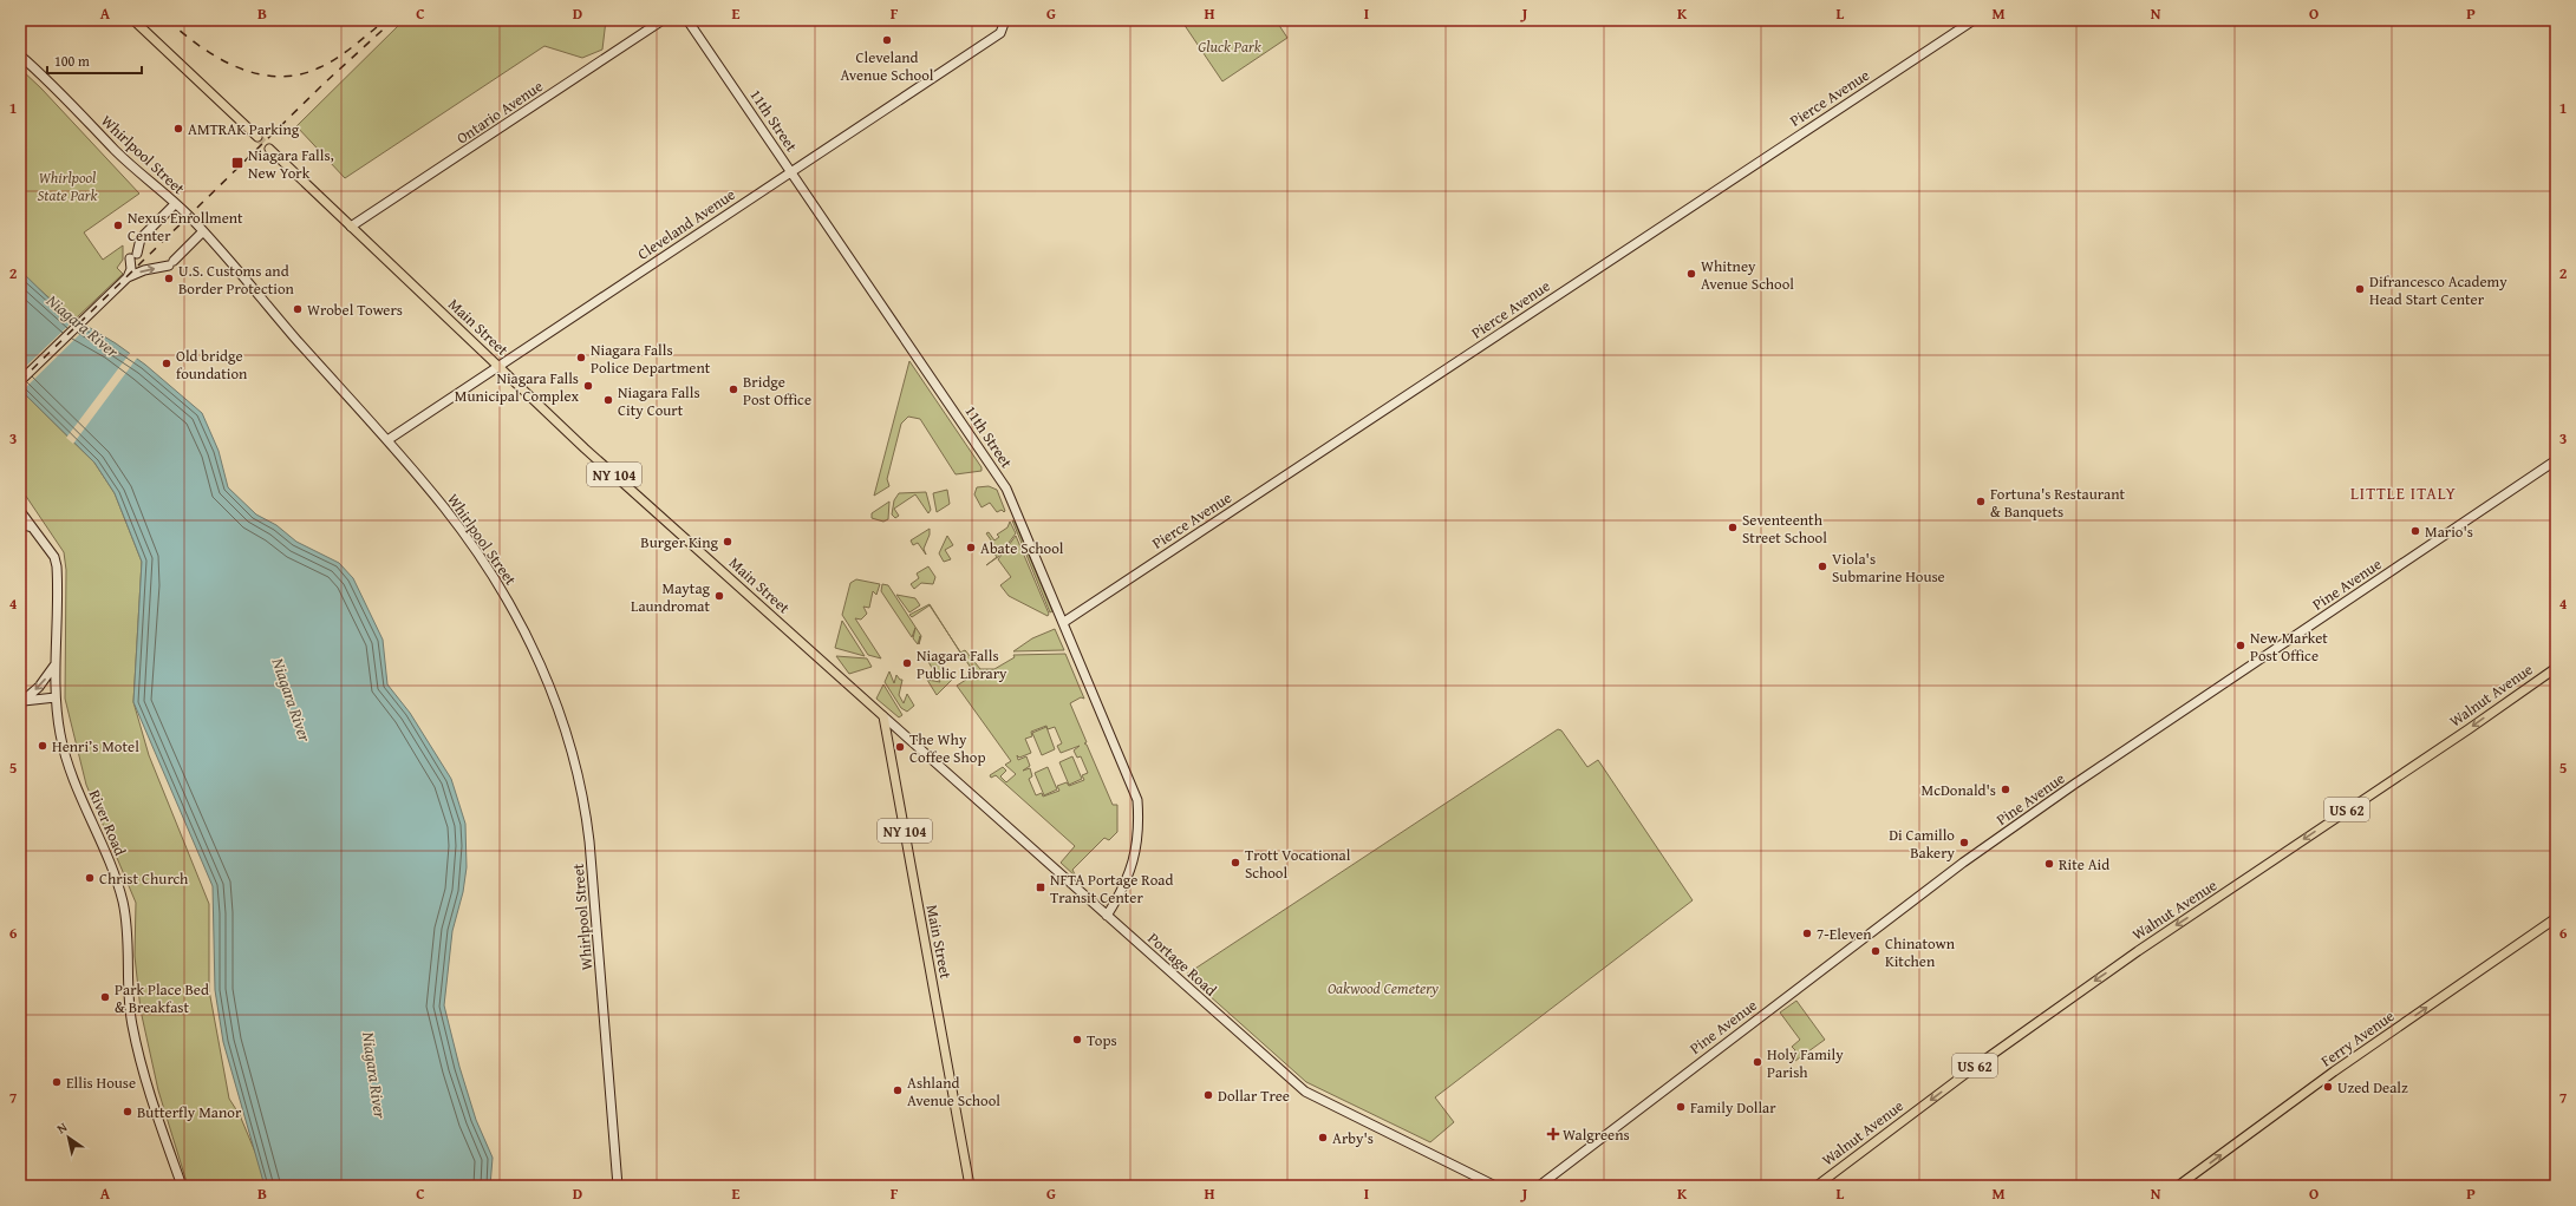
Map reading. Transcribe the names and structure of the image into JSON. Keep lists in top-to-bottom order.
{
  "streets": {
    "main road": [
      "Main Street",
      "NY 104",
      "Walnut Avenue",
      "US 62",
      "Ferry Avenue"
    ],
    "street": [
      "Pierce Avenue",
      "Ontario Avenue",
      "11th Street",
      "Whirlpool Street",
      "Cleveland Avenue",
      "Pine Avenue",
      "River Road",
      "Portage Road"
    ]
  },
  "crossings": [
    ["Pierce Avenue", "11th Street"],
    ["Ontario Avenue", "Main Street"],
    ["11th Street", "Cleveland Avenue"],
    ["11th Street", "Portage Road"],
    ["Whirlpool Street", "Cleveland Avenue"],
    ["Cleveland Avenue", "Main Street"],
    ["Main Street", "Portage Road"]
  ],
  "one_way": ["Walnut Avenue", "Ferry Avenue"],
  "districts": ["LITTLE ITALY"],
  "water": ["Niagara River"],
  "parks": ["Gluck Park", "Whirlpool State Park", "Oakwood Cemetery"],
  "places": {
    "other": [
      "Cleveland Avenue School",
      "AMTRAK Parking",
      "Nexus Enrollment Center",
      "Whitney Avenue School",
      "U.S. Customs and Border Protection",
      "Difrancesco Academy Head Start Center",
      "Wrobel Towers",
      "Niagara Falls Police Department",
      "Old bridge foundation",
      "Niagara Falls Municipal Complex",
      "Bridge Post Office",
      "Niagara Falls City Court",
      "Fortuna's Restaurant & Banquets",
      "Seventeenth Street School",
      "Mario's",
      "Burger King",
      "Abate School",
      "Viola's Submarine House",
      "Maytag Laundromat",
      "New Market Post Office",
      "Niagara Falls Public Library",
      "Henri’s Motel",
      "The Why Coffee Shop",
      "McDonald's",
      "Di Camillo Bakery",
      "Trott Vocational School",
      "Rite Aid",
      "Christ Church",
      "7-Eleven",
      "Chinatown Kitchen",
      "Park Place Bed & Breakfast",
      "Tops",
      "Holy Family Parish",
      "Ellis House",
      "Uzed Dealz",
      "Ashland Avenue School",
      "Dollar Tree",
      "Family Dollar",
      "Butterfly Manor",
      "Arby's"
    ],
    "transit": ["Niagara Falls, New York", "NFTA Portage Road Transit Center"],
    "health": ["Walgreens"]
  },
  "scale_bar": "100 m",
  "north": "top left",
  "grid": {
    "columns": [
      "A",
      "B",
      "C",
      "D",
      "E",
      "F",
      "G",
      "H",
      "I",
      "J",
      "K",
      "L",
      "M",
      "N",
      "O",
      "P"
    ],
    "rows": [
      "1",
      "2",
      "3",
      "4",
      "5",
      "6",
      "7"
    ]
  }
}
